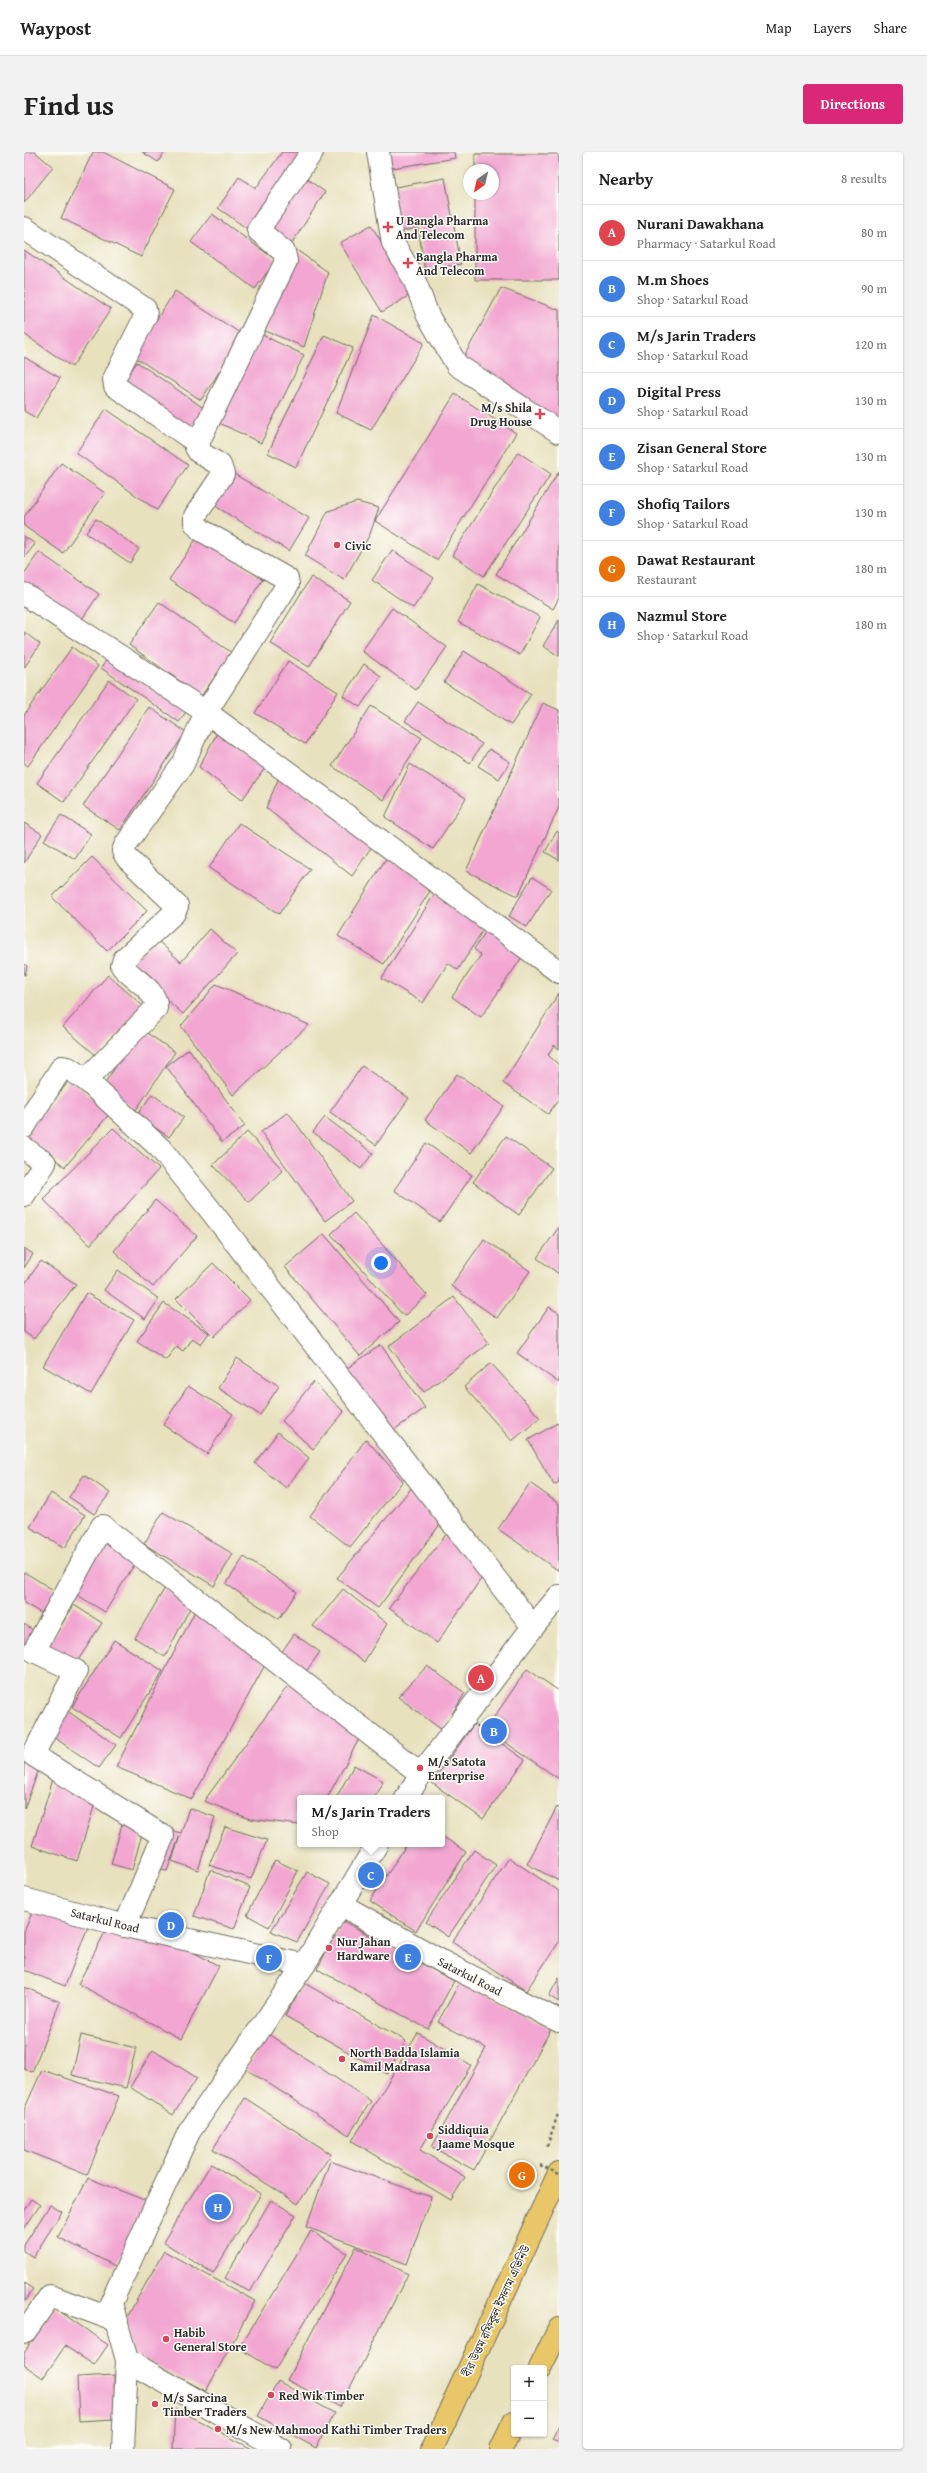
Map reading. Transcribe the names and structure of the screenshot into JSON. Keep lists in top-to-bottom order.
{
  "streets": {
    "main road": ["বীর উত্তম রফিকুল ইসলাম এভিনিউ"],
    "street": ["Satarkul Road"]
  },
  "places": {
    "health": ["U Bangla Pharma And Telecom", "Bangla Pharma And Telecom", "M/s Shila Drug House"],
    "other": [
      "Civic",
      "M/s Satota Enterprise",
      "Nur Jahan Hardware",
      "North Badda Islamia Kamil Madrasa",
      "Siddiquia Jaame Mosque",
      "Habib General Store",
      "Red Wik Timber",
      "M/s Sarcina Timber Traders",
      "M/s New Mahmood Kathi Timber Traders"
    ]
  },
  "north": "bottom left",
  "page": {
    "header": "Waypost",
    "nav": ["Map", "Layers", "Share"],
    "title": "Find us",
    "buttons": "Directions",
    "heading": ["Nearby", "8 results"],
    "list": [
      {
        "mark": "A",
        "name": "Nurani Dawakhana",
        "note": "Pharmacy · Satarkul Road",
        "value": "80 m"
      },
      {
        "mark": "B",
        "name": "M.m Shoes",
        "note": "Shop · Satarkul Road",
        "value": "90 m"
      },
      {
        "mark": "C",
        "name": "M/s Jarin Traders",
        "note": "Shop · Satarkul Road",
        "value": "120 m"
      },
      {
        "mark": "D",
        "name": "Digital Press",
        "note": "Shop · Satarkul Road",
        "value": "130 m"
      },
      {
        "mark": "E",
        "name": "Zisan General Store",
        "note": "Shop · Satarkul Road",
        "value": "130 m"
      },
      {
        "mark": "F",
        "name": "Shofiq Tailors",
        "note": "Shop · Satarkul Road",
        "value": "130 m"
      },
      {
        "mark": "G",
        "name": "Dawat Restaurant",
        "note": "Restaurant",
        "value": "180 m"
      },
      {
        "mark": "H",
        "name": "Nazmul Store",
        "note": "Shop · Satarkul Road",
        "value": "180 m"
      }
    ],
    "pins": [
      "A",
      "B",
      "C",
      "D",
      "E",
      "F",
      "G",
      "H"
    ],
    "popup": ["M/s Jarin Traders", "Shop"],
    "map_buttons": ["+", "−"]
  }
}
